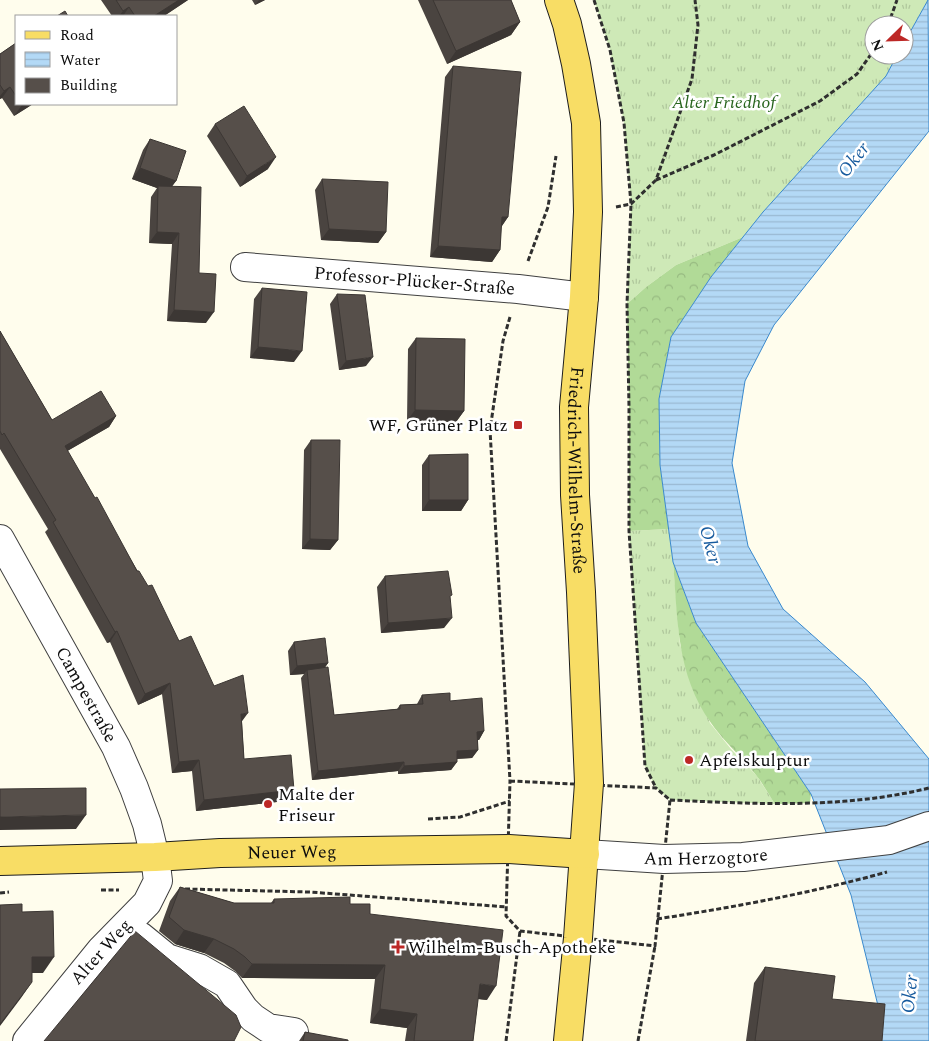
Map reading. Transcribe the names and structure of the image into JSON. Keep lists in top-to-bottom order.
{
  "streets": {
    "main road": ["Friedrich-Wilhelm-Straße", "Neuer Weg"],
    "street": [
      "Professor-Plücker-Straße",
      "Campestraße",
      "Am Herzogtore",
      "Alter Weg"
    ]
  },
  "crossings": [
    ["Professor-Plücker-Straße", "Friedrich-Wilhelm-Straße"],
    ["Friedrich-Wilhelm-Straße", "Neuer Weg"],
    ["Friedrich-Wilhelm-Straße", "Am Herzogtore"],
    ["Campestraße", "Neuer Weg"],
    ["Neuer Weg", "Am Herzogtore"]
  ],
  "water": ["Oker"],
  "parks": ["Alter Friedhof"],
  "places": {
    "transit": ["WF, Grüner Platz"],
    "other": ["Apfelskulptur", "Malte der Friseur"],
    "health": ["Wilhelm-Busch-Apotheke"]
  },
  "legend": ["Road", "Water", "Building"],
  "north": "bottom left"
}
